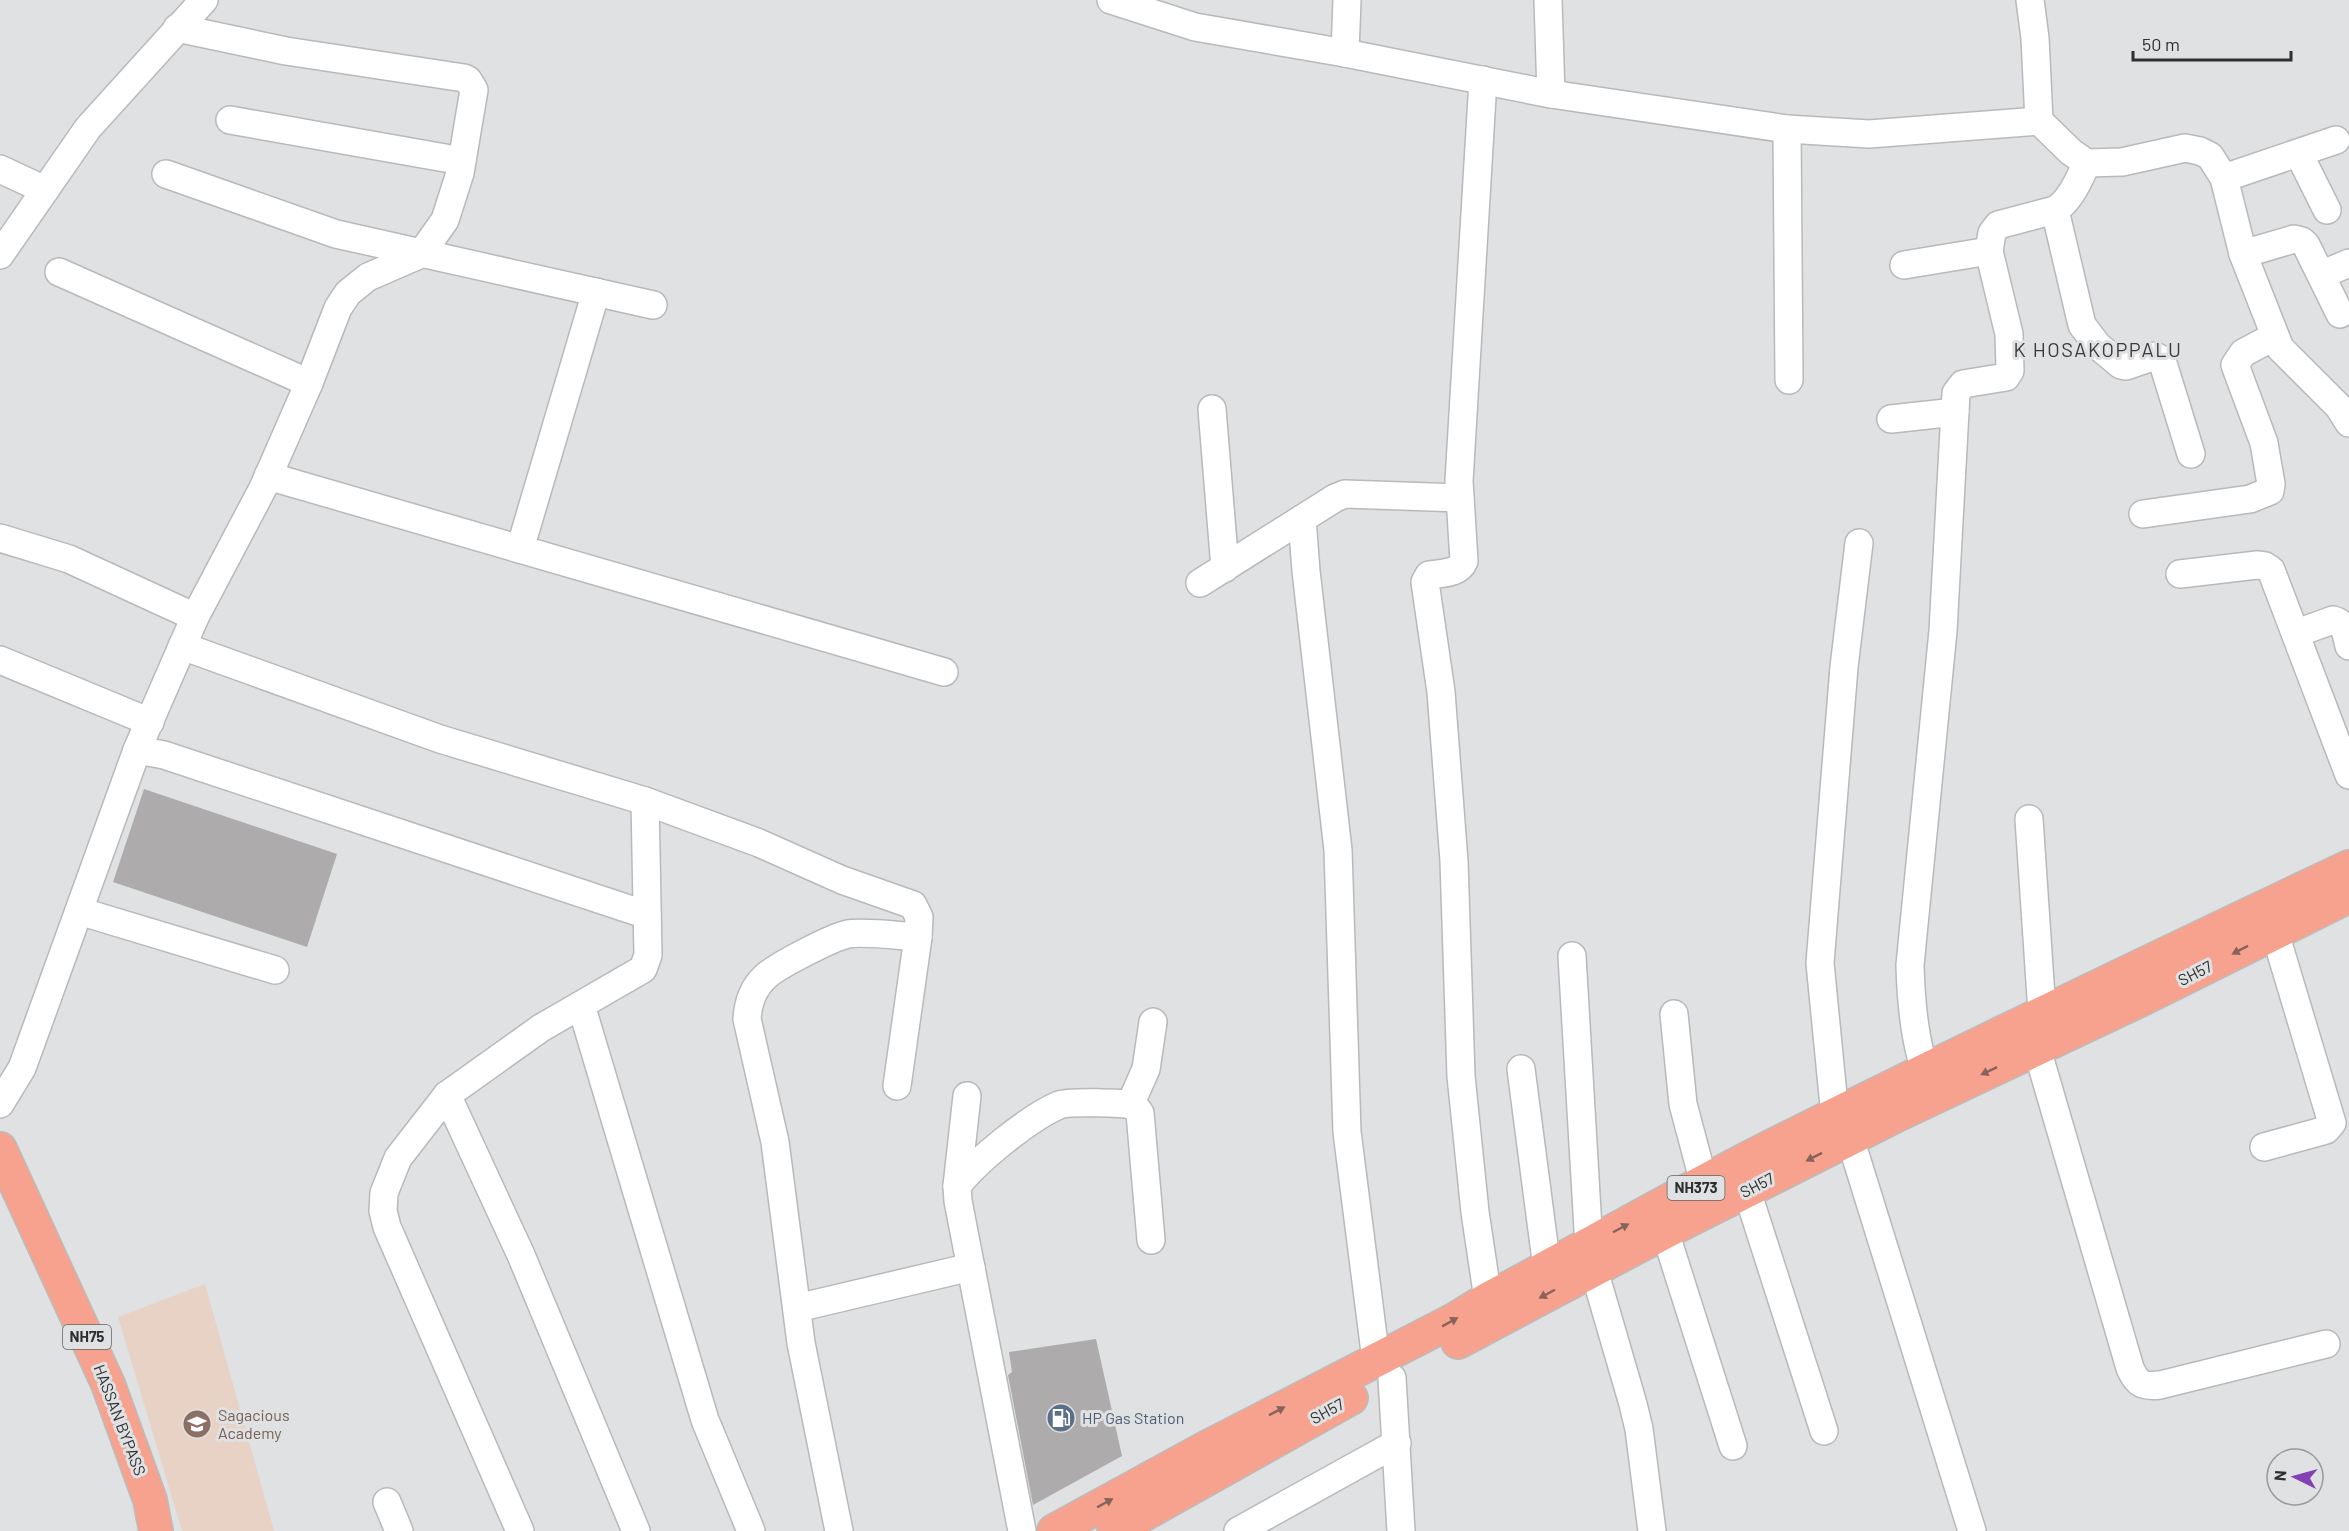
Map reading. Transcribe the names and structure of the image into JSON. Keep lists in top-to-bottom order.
{
  "streets": {
    "highway": [
      "SH57",
      "NH373",
      "NH75",
      "HASSAN BYPASS"
    ]
  },
  "crossings": [
    ["SH57", "NH373"]
  ],
  "districts": ["K HOSAKOPPALU"],
  "places": {
    "fuel station": ["HP Gas Station"],
    "school or university": ["Sagacious Academy"]
  },
  "scale_bar": "50 m",
  "north": "left"
}
